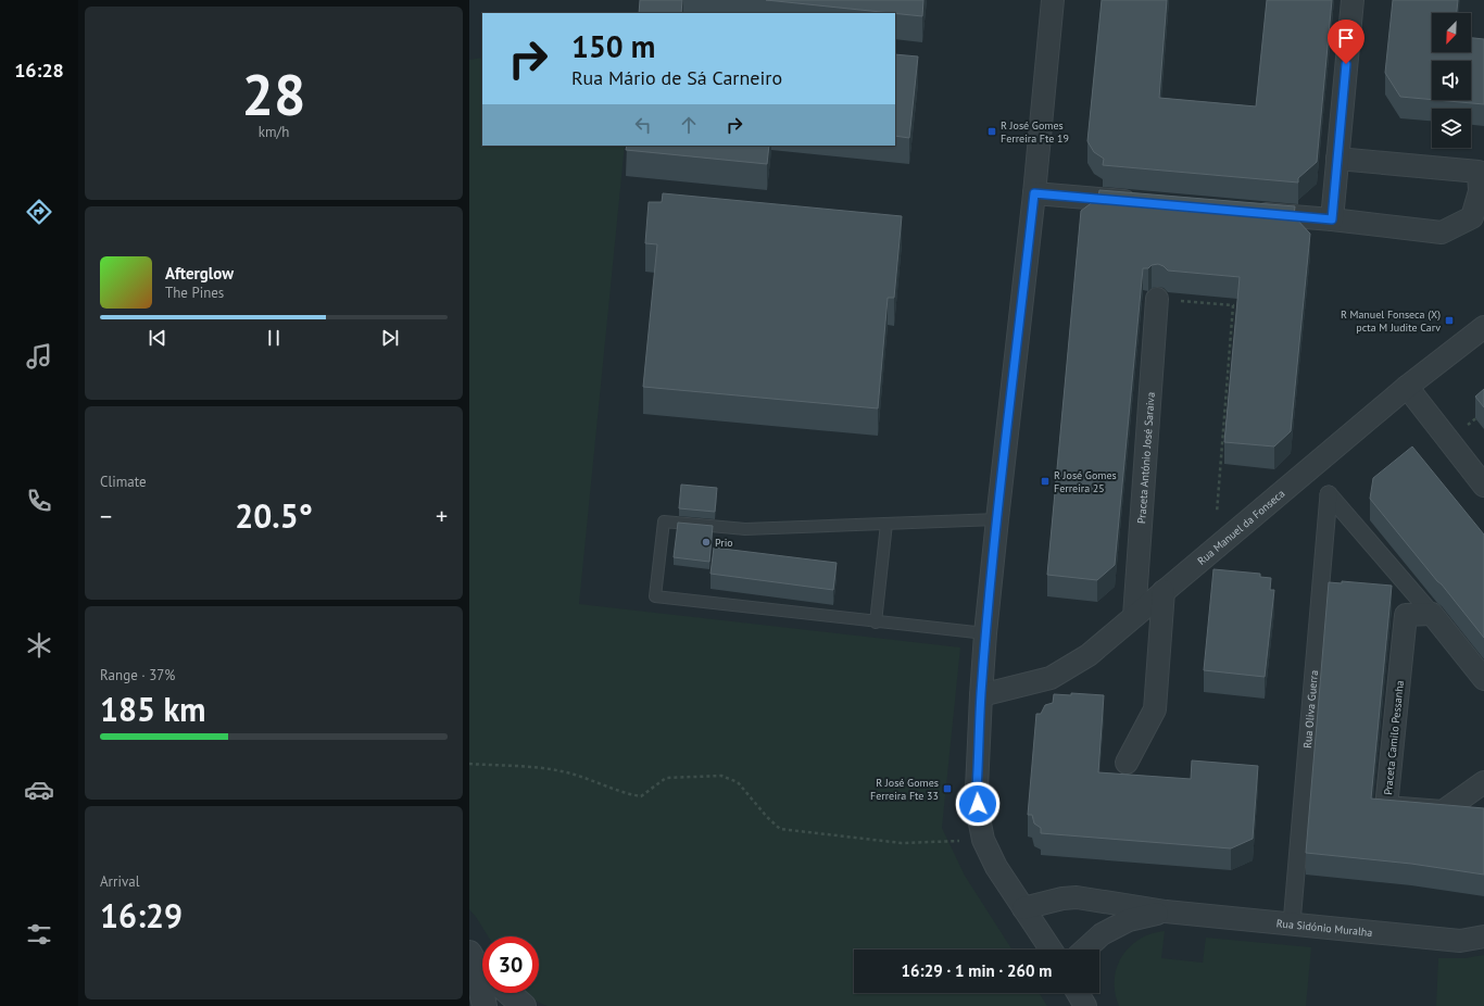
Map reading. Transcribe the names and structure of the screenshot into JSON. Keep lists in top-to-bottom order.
{
  "streets": {
    "street": [
      "Praceta António José Saraiva",
      "Rua Manuel da Fonseca",
      "Rua Oliva Guerra",
      "Praceta Camilo Pessanha",
      "Rua Sidónio Muralha"
    ]
  },
  "crossings": [
    ["Praceta António José Saraiva", "Rua Manuel da Fonseca"],
    ["Rua Oliva Guerra", "Praceta Camilo Pessanha"],
    ["Rua Oliva Guerra", "Rua Sidónio Muralha"]
  ],
  "places": {
    "transit": [
      "R José Gomes Ferreira Fte 19",
      "R Manuel Fonseca (X) pcta M Judite Carv",
      "R José Gomes Ferreira 25",
      "R José Gomes Ferreira Fte 33"
    ],
    "other": ["Prio"]
  },
  "north": "bottom left",
  "page": {
    "tabs": "16:28",
    "tile": [
      ["28", "km/h"],
      "Climate",
      ["Range · 37%", "185 km"],
      ["Arrival", "16:29"]
    ],
    "turn": ["150 m", "Rua Mário de Sá Carneiro"],
    "song": ["Afterglow", "The Pines"],
    "heat": ["−", "20.5°", "+"],
    "limit": "30",
    "trip": "16:29 · 1 min · 260 m"
  }
}
